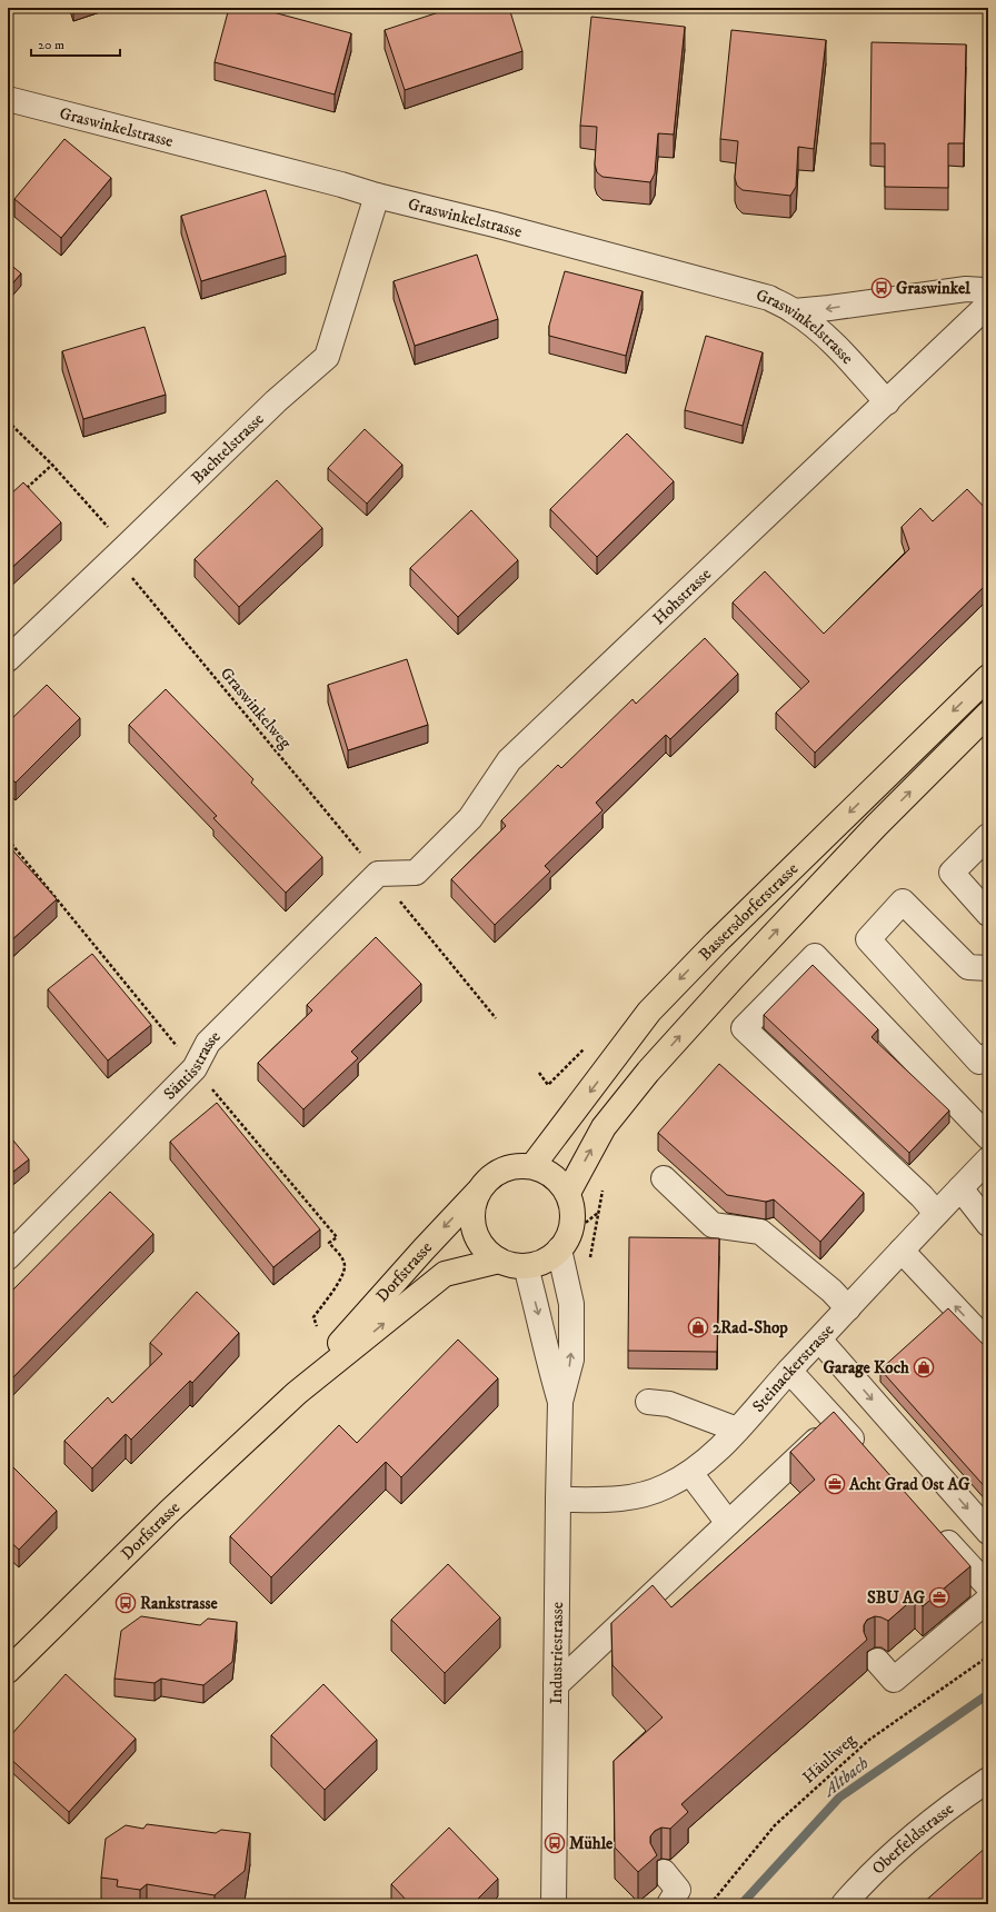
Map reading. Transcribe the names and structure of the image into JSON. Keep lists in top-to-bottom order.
{
  "streets": {
    "main road": ["Bassersdorferstrasse", "Dorfstrasse"],
    "street": [
      "Graswinkelstrasse",
      "Bachtelstrasse",
      "Hohstrasse",
      "Säntisstrasse",
      "Steinackerstrasse",
      "Industriestrasse",
      "Oberfeldstrasse"
    ],
    "path": ["Graswinkelweg", "Häuliweg"]
  },
  "crossings": [
    ["Graswinkelstrasse", "Bachtelstrasse"],
    ["Graswinkelstrasse", "Hohstrasse"],
    ["Bachtelstrasse", "Graswinkelweg"],
    ["Hohstrasse", "Graswinkelweg"],
    ["Hohstrasse", "Säntisstrasse"],
    ["Graswinkelweg", "Säntisstrasse"],
    ["Bassersdorferstrasse", "Dorfstrasse"],
    ["Bassersdorferstrasse", "Industriestrasse"],
    ["Dorfstrasse", "Industriestrasse"],
    ["Steinackerstrasse", "Industriestrasse"]
  ],
  "water": ["Altbach"],
  "places": {
    "bus stop": ["Graswinkel", "Rankstrasse", "Mühle"],
    "shop": ["2Rad-Shop", "Garage Koch"],
    "office": ["Acht Grad Ost AG", "SBU AG"]
  },
  "scale_bar": "20 m"
}
